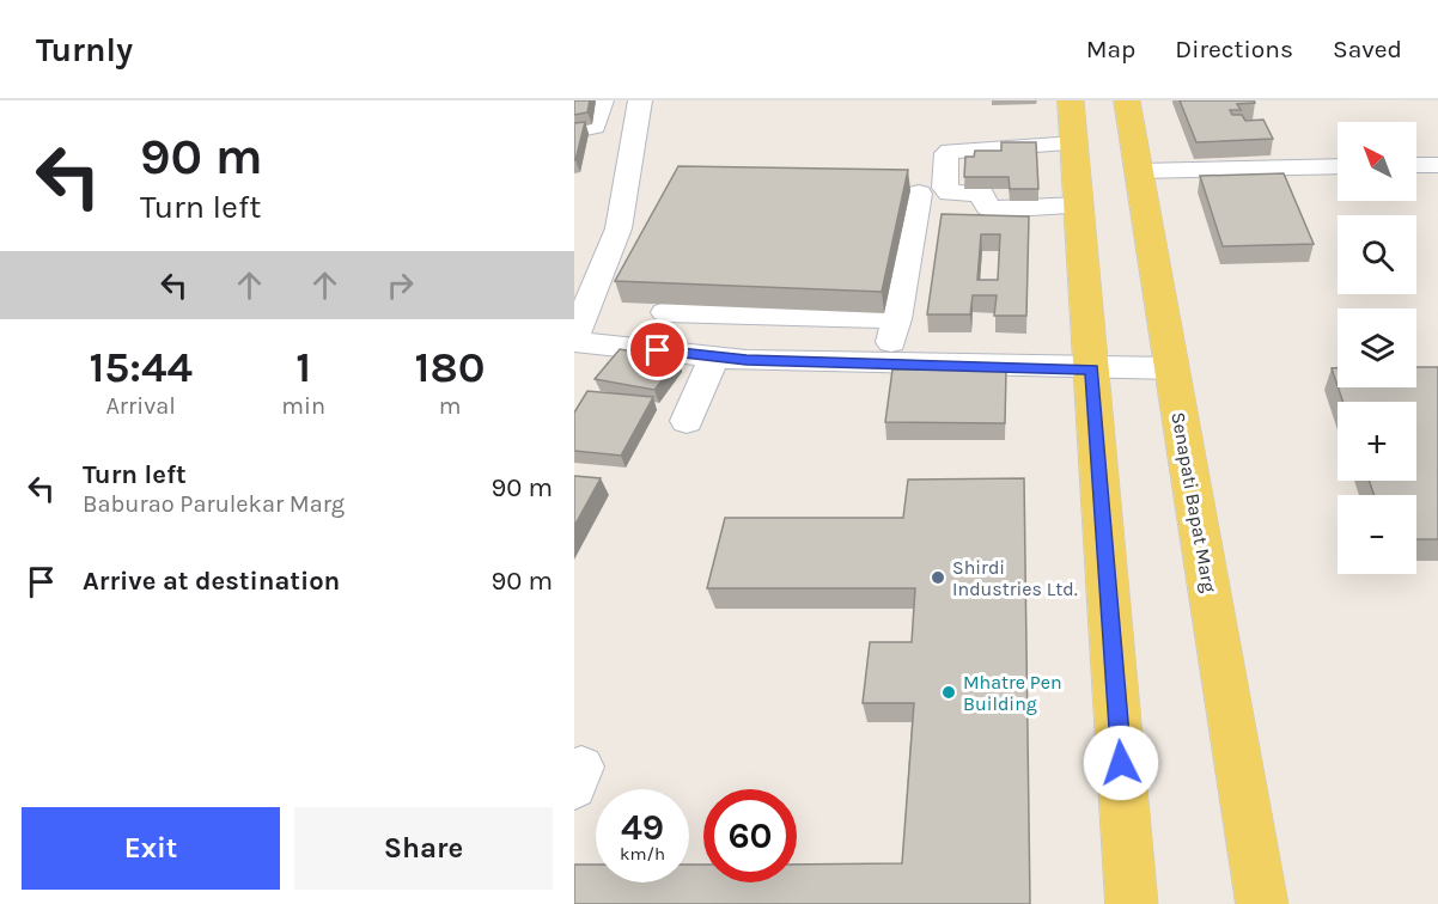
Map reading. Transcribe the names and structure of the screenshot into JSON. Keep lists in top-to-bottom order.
{
  "streets": {
    "main road": ["Senapati Bapat Marg"]
  },
  "places": ["Shirdi Industries Ltd.", "Mhatre Pen Building"],
  "north": "top left",
  "page": {
    "header": "Turnly",
    "nav": ["Map", "Directions", "Saved"],
    "turn": ["90 m", "Turn left"],
    "map_buttons": ["+", "−"],
    "eta": [
      "15:44",
      "Arrival",
      "1",
      "min",
      "180",
      "m"
    ],
    "list": [
      {
        "name": "Turn left",
        "note": "Baburao Parulekar Marg",
        "value": "90 m"
      },
      {
        "name": "Arrive at destination",
        "value": "90 m"
      }
    ],
    "speed": "49 km/h",
    "limit": "60",
    "buttons": ["Exit", "Share"]
  }
}
